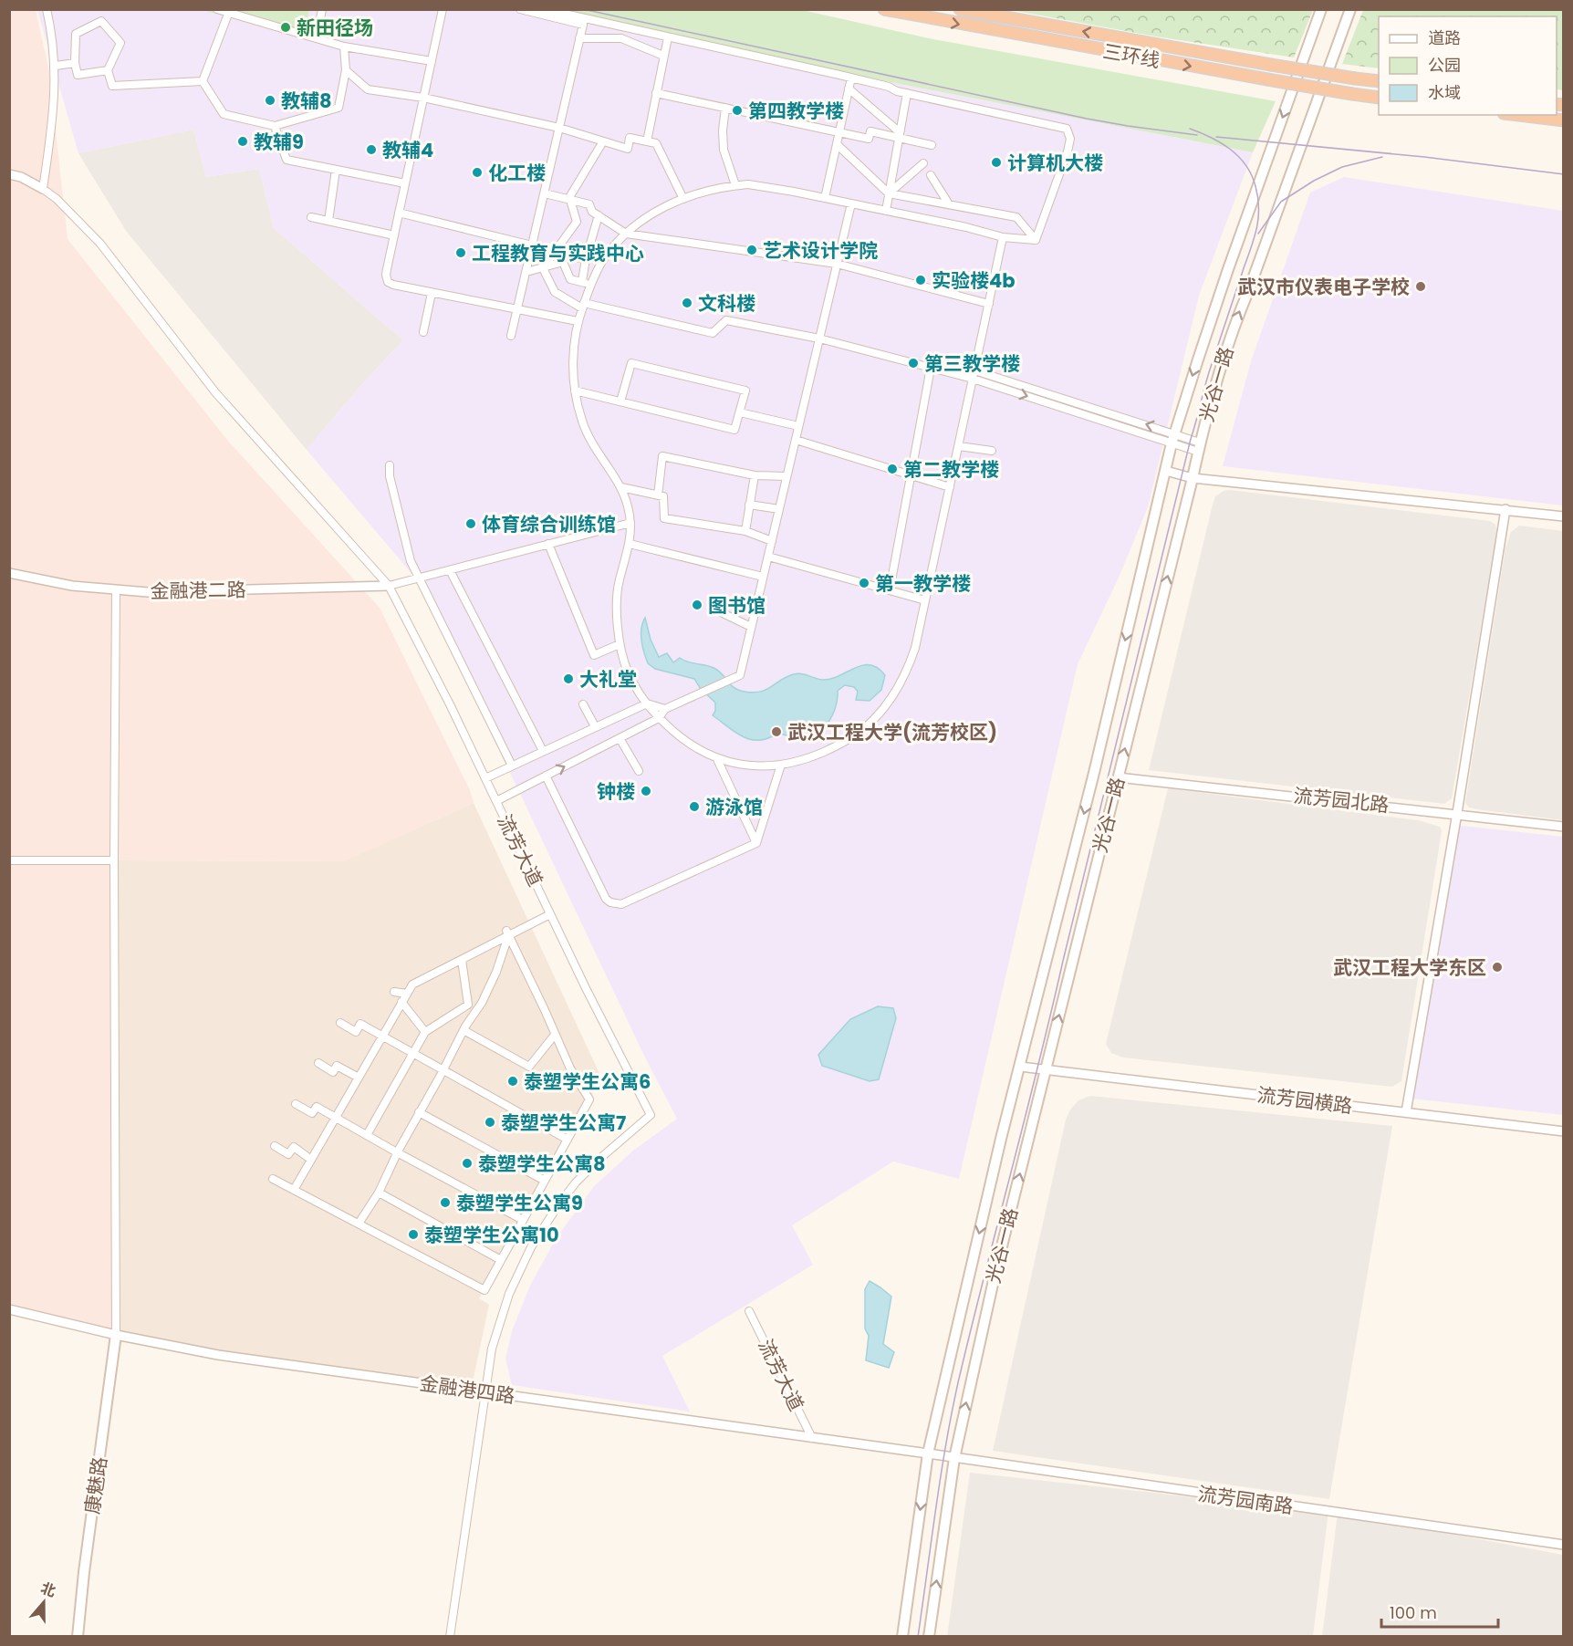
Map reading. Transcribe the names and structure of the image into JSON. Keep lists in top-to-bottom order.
{
  "streets": {
    "highway": ["三环线"],
    "main road": ["光谷一路", "康魅路"],
    "street": [
      "金融港二路",
      "流芳园北路",
      "流芳大道",
      "流芳园横路",
      "金融港四路",
      "流芳园南路"
    ]
  },
  "crossings": [
    ["光谷一路", "流芳园北路"],
    ["光谷一路", "流芳园横路"],
    ["光谷一路", "金融港四路"],
    ["光谷一路", "流芳园南路"],
    ["金融港二路", "流芳大道"],
    ["流芳大道", "金融港四路"],
    ["金融港四路", "康魅路"],
    ["金融港四路", "流芳园南路"]
  ],
  "places": [
    "新田径场",
    "教辅8",
    "第四教学楼",
    "教辅9",
    "教辅4",
    "计算机大楼",
    "化工楼",
    "艺术设计学院",
    "工程教育与实践中心",
    "实验楼4b",
    "武汉市仪表电子学校",
    "文科楼",
    "第三教学楼",
    "第二教学楼",
    "体育综合训练馆",
    "第一教学楼",
    "图书馆",
    "大礼堂",
    "武汉工程大学(流芳校区)",
    "钟楼",
    "游泳馆",
    "武汉工程大学东区",
    "泰塑学生公寓6",
    "泰塑学生公寓7",
    "泰塑学生公寓8",
    "泰塑学生公寓9",
    "泰塑学生公寓10"
  ],
  "legend": ["道路", "公园", "水域"],
  "scale_bar": "100 m",
  "north": "top"
}
